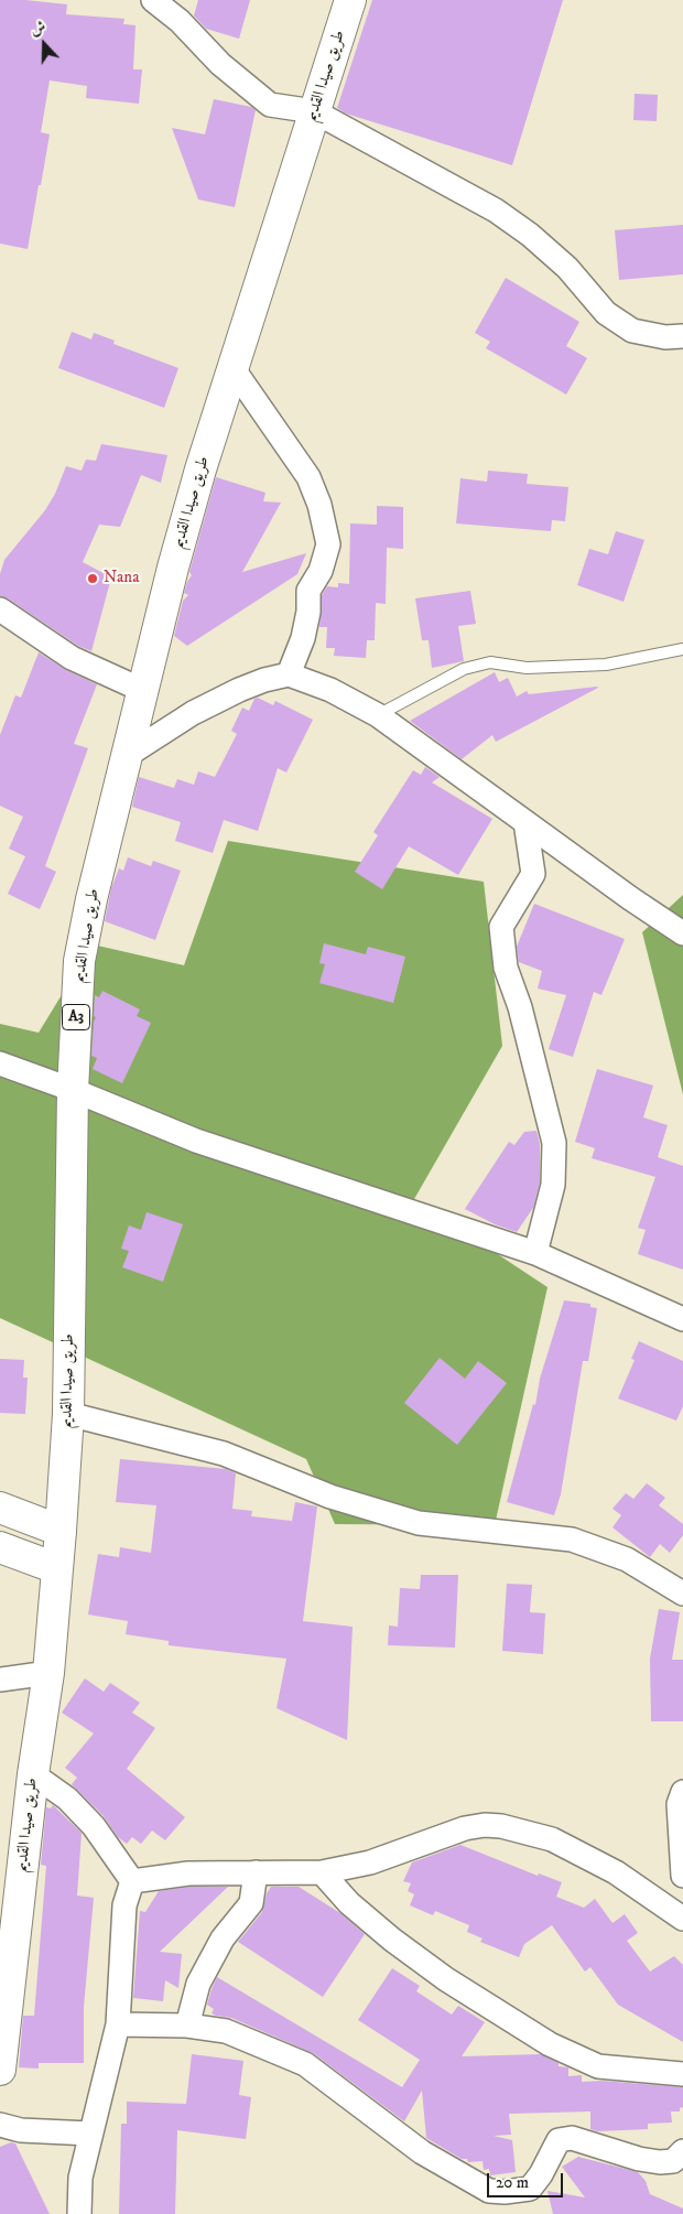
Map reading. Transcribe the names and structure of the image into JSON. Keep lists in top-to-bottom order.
{
  "streets": {
    "main road": ["طريق صيدا القديم", "A3"]
  },
  "places": ["Nana"],
  "scale_bar": "20 m",
  "north": "top"
}
